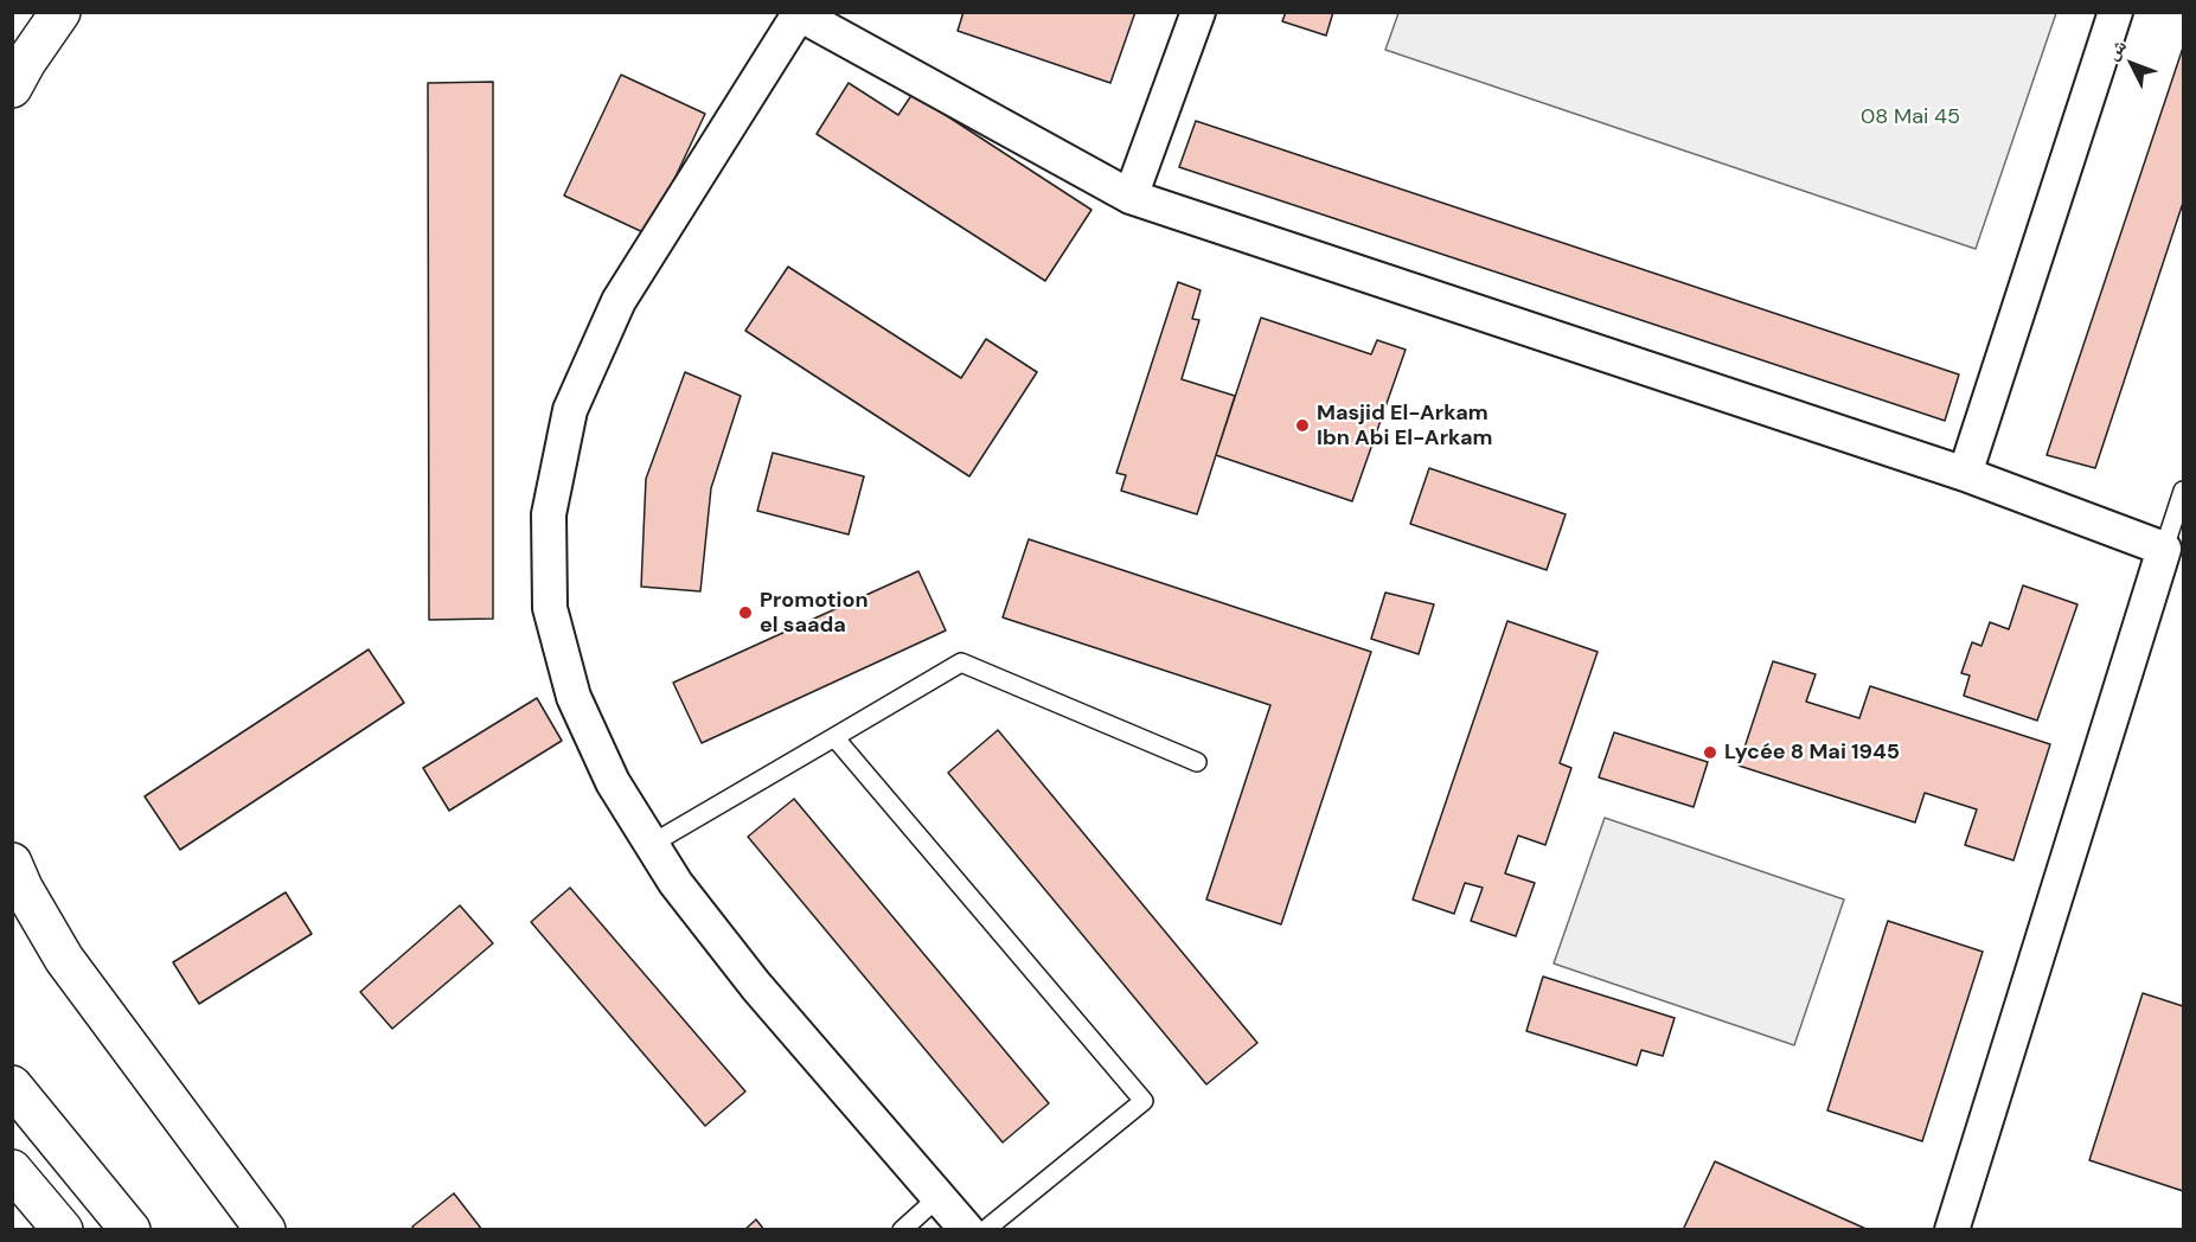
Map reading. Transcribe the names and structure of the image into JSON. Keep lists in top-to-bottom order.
{
  "parks": ["08 Mai 45"],
  "places": ["Masjid El-Arkam Ibn Abi El-Arkam", "Promotion el saada", "Lycée 8 Mai 1945"],
  "north": "top left"
}
